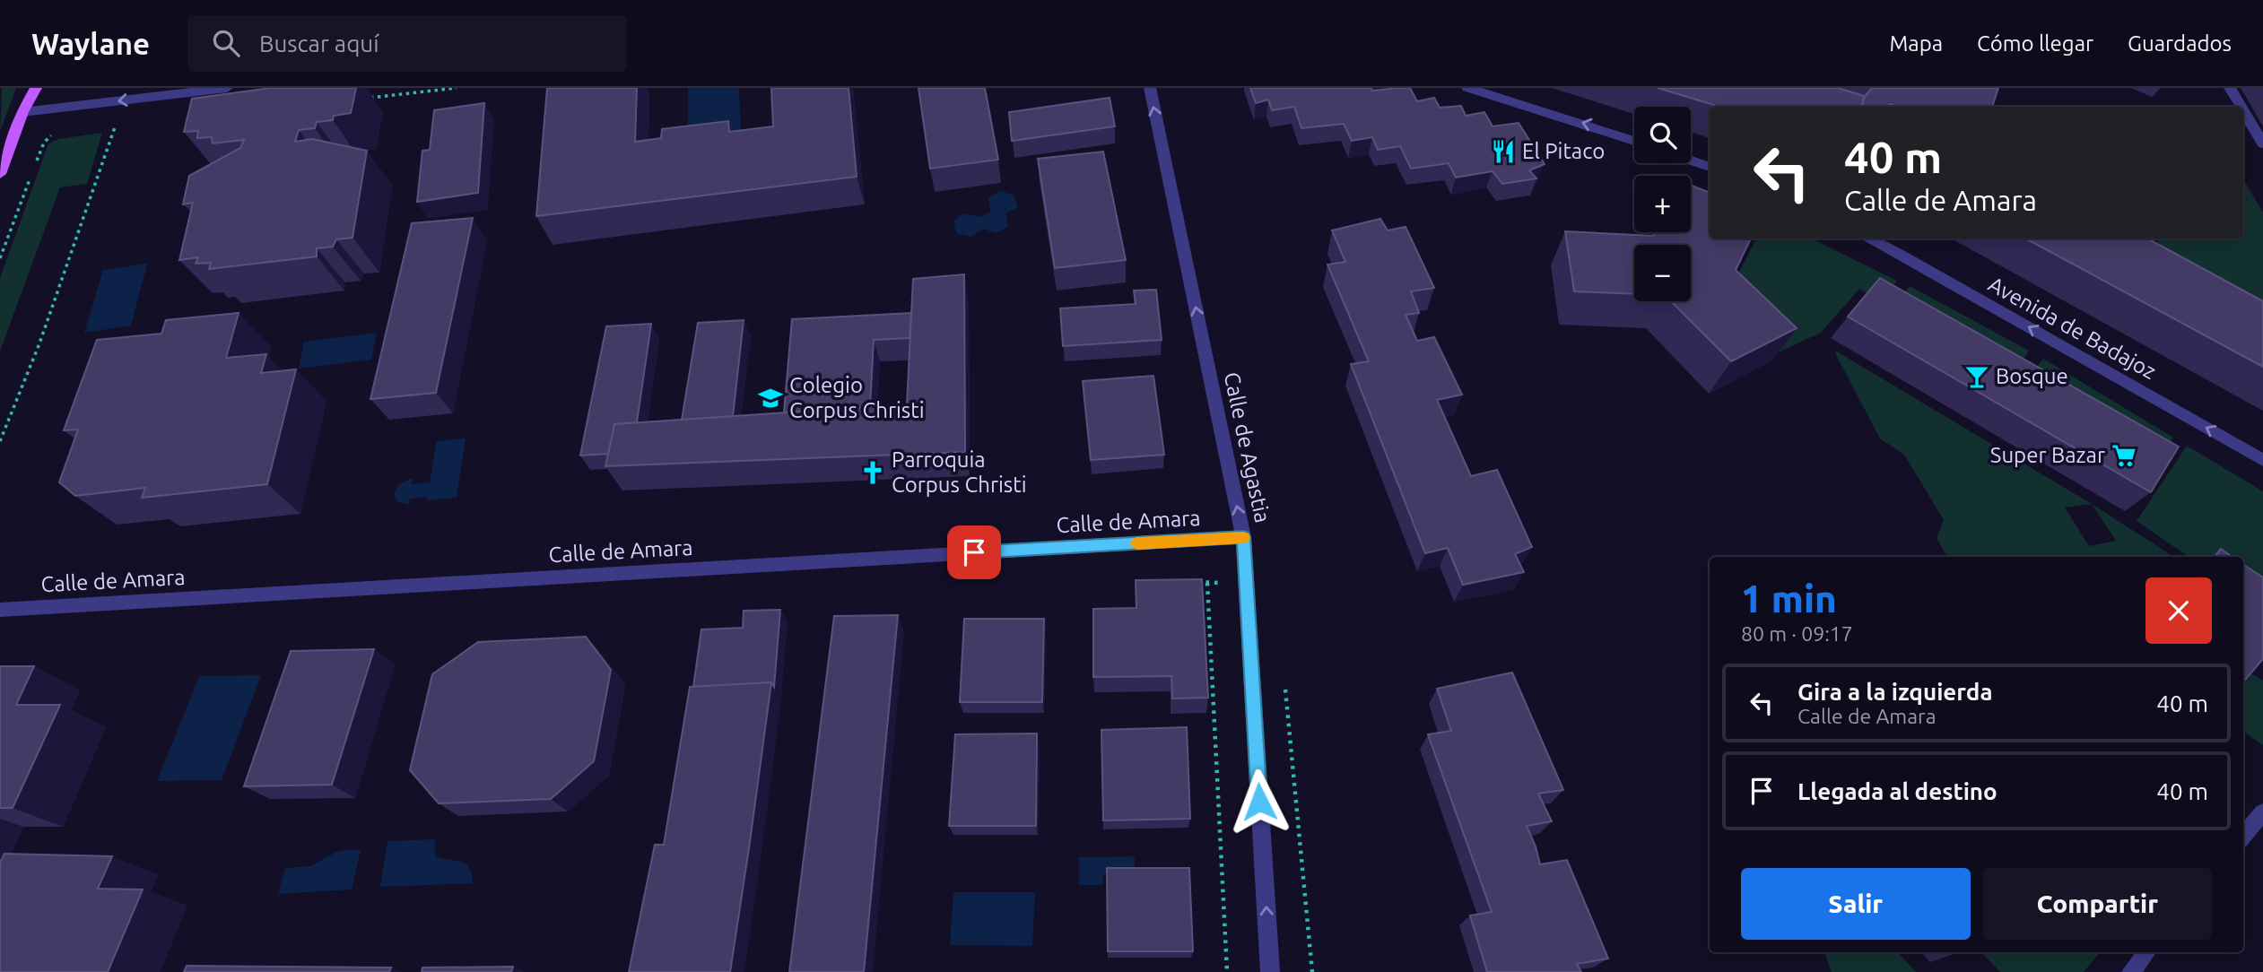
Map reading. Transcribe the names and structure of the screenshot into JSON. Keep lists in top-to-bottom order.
{
  "streets": {
    "street": ["Avenida de Badajoz", "Calle de Agastia", "Calle de Amara"]
  },
  "crossings": [
    ["Calle de Agastia", "Calle de Amara"]
  ],
  "one_way": ["Avenida de Badajoz", "Calle de Agastia"],
  "places": {
    "restaurant": ["El Pitaco"],
    "bar": ["Bosque"],
    "school or university": ["Colegio Corpus Christi"],
    "supermarket": ["Super Bazar"],
    "church": ["Parroquia Corpus Christi"]
  },
  "page": {
    "header": "Waylane",
    "search": "Buscar aquí",
    "nav": ["Mapa", "Cómo llegar", "Guardados"],
    "map_buttons": ["+", "−"],
    "turn": ["40 m", "Calle de Amara"],
    "heading": ["1 min", "80 m · 09:17"],
    "list": [
      {
        "name": "Gira a la izquierda",
        "note": "Calle de Amara",
        "value": "40 m"
      },
      {
        "name": "Llegada al destino",
        "value": "40 m"
      }
    ],
    "buttons": ["Salir", "Compartir"]
  }
}
